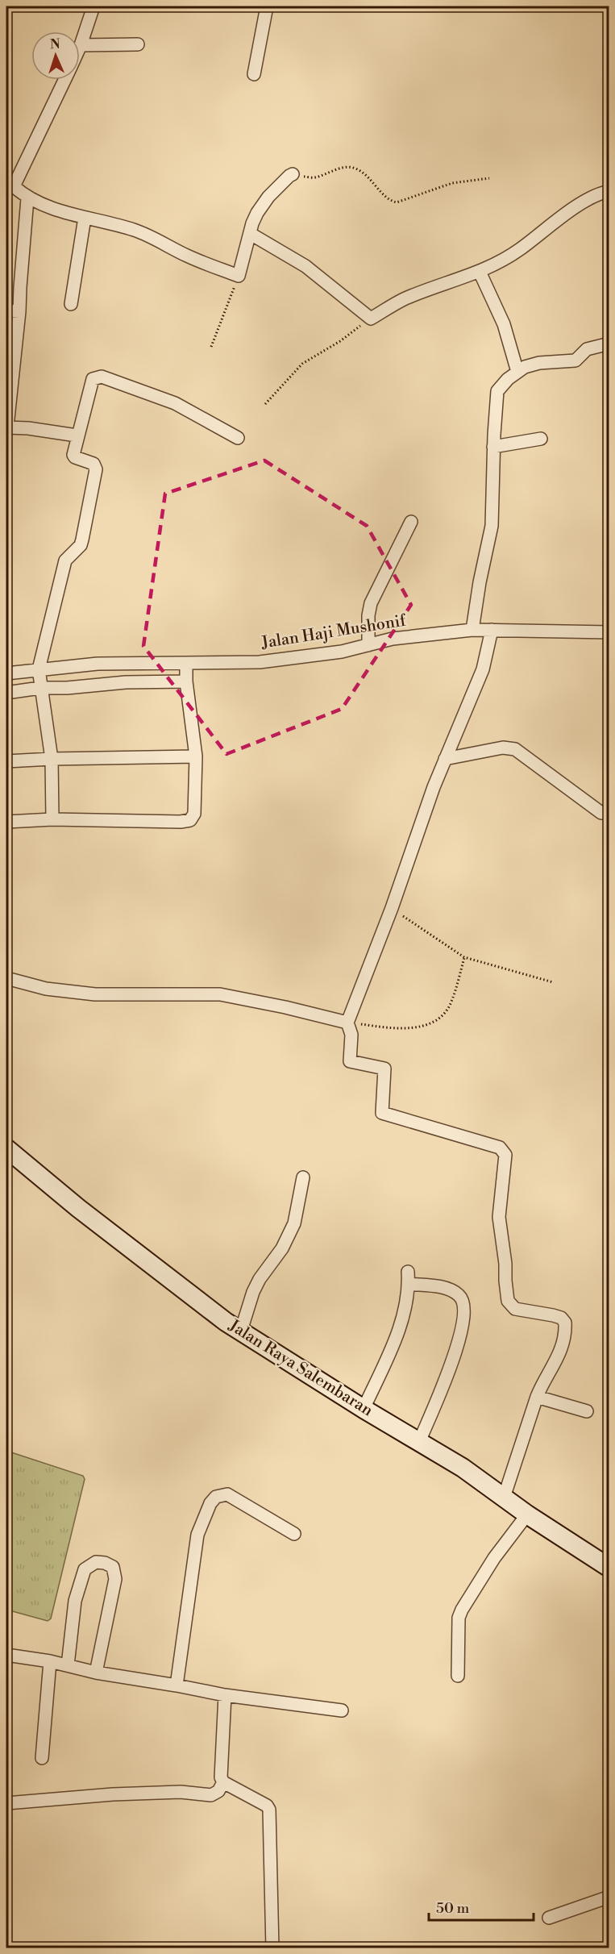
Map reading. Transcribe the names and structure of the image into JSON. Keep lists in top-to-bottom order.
{
  "streets": {
    "main road": ["Jalan Raya Salembaran"],
    "street": ["Jalan Haji Mushonif"]
  },
  "scale_bar": "50 m",
  "north": "top"
}
